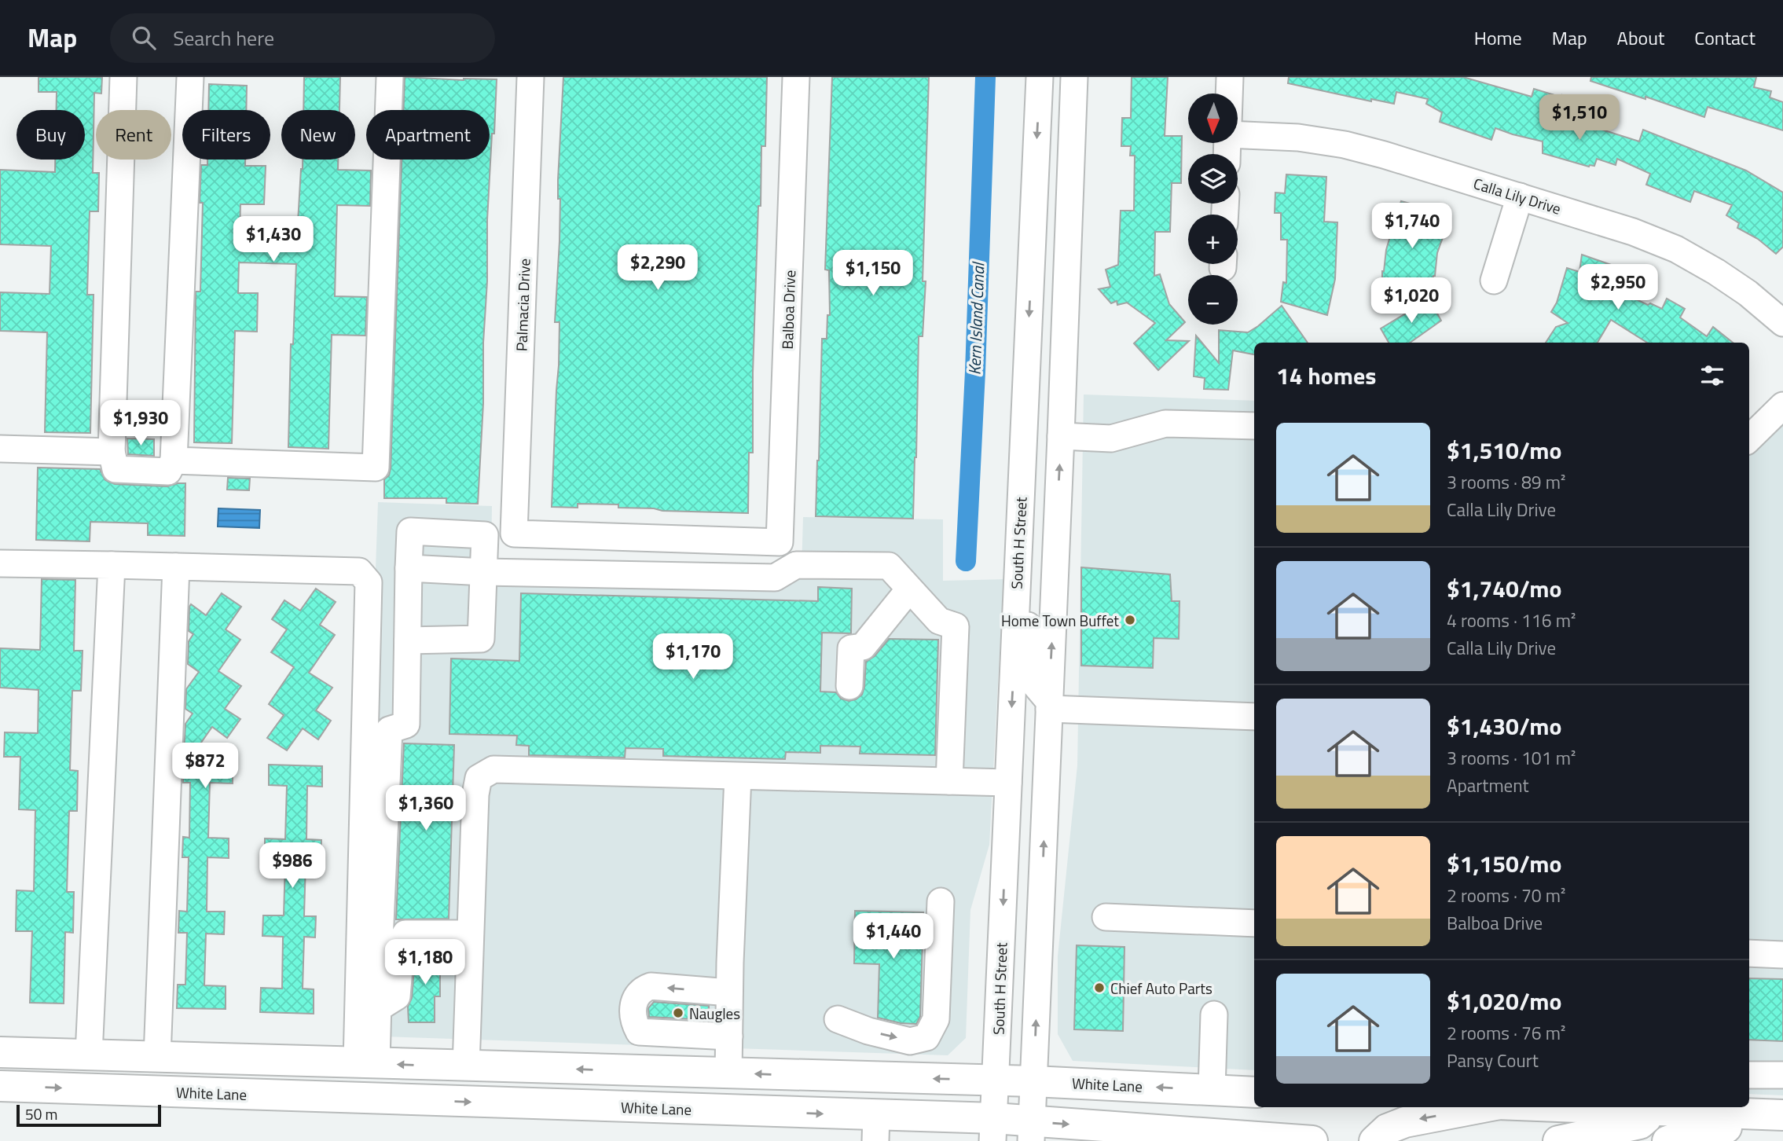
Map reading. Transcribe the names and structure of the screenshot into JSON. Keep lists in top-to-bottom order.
{
  "streets": {
    "main road": ["White Lane"],
    "street": [
      "Calla Lily Drive",
      "Palmacia Drive",
      "Balboa Drive",
      "South H Street"
    ]
  },
  "crossings": [
    ["Palmacia Drive", "Balboa Drive"],
    ["South H Street", "White Lane"]
  ],
  "water": ["Kern Island Canal"],
  "places": ["Home Town Buffet", "Chief Auto Parts", "Naugles"],
  "scale_bar": "50 m",
  "north": "bottom",
  "page": {
    "header": "Map",
    "search": "Search here",
    "nav": [
      "Home",
      "Map",
      "About",
      "Contact"
    ],
    "map_buttons": ["+", "−"],
    "price": [
      "$1,510",
      "$1,740",
      "$1,430",
      "$2,290",
      "$1,150",
      "$2,950",
      "$1,020",
      "$1,930",
      "$1,170",
      "$872",
      "$1,360",
      "$986",
      "$1,440",
      "$1,180"
    ],
    "chip": [
      "Buy",
      "Rent",
      "Filters",
      "New",
      "Apartment"
    ],
    "heading": "14 homes",
    "list": [
      {
        "name": "$1,510/mo",
        "note": "3 rooms · 89 m² · Calla Lily Drive"
      },
      {
        "name": "$1,740/mo",
        "note": "4 rooms · 116 m² · Calla Lily Drive"
      },
      {
        "name": "$1,430/mo",
        "note": "3 rooms · 101 m² · Apartment"
      },
      {
        "name": "$1,150/mo",
        "note": "2 rooms · 70 m² · Balboa Drive"
      },
      {
        "name": "$1,020/mo",
        "note": "2 rooms · 76 m² · Pansy Court"
      }
    ],
    "scale": "50 m"
  }
}
